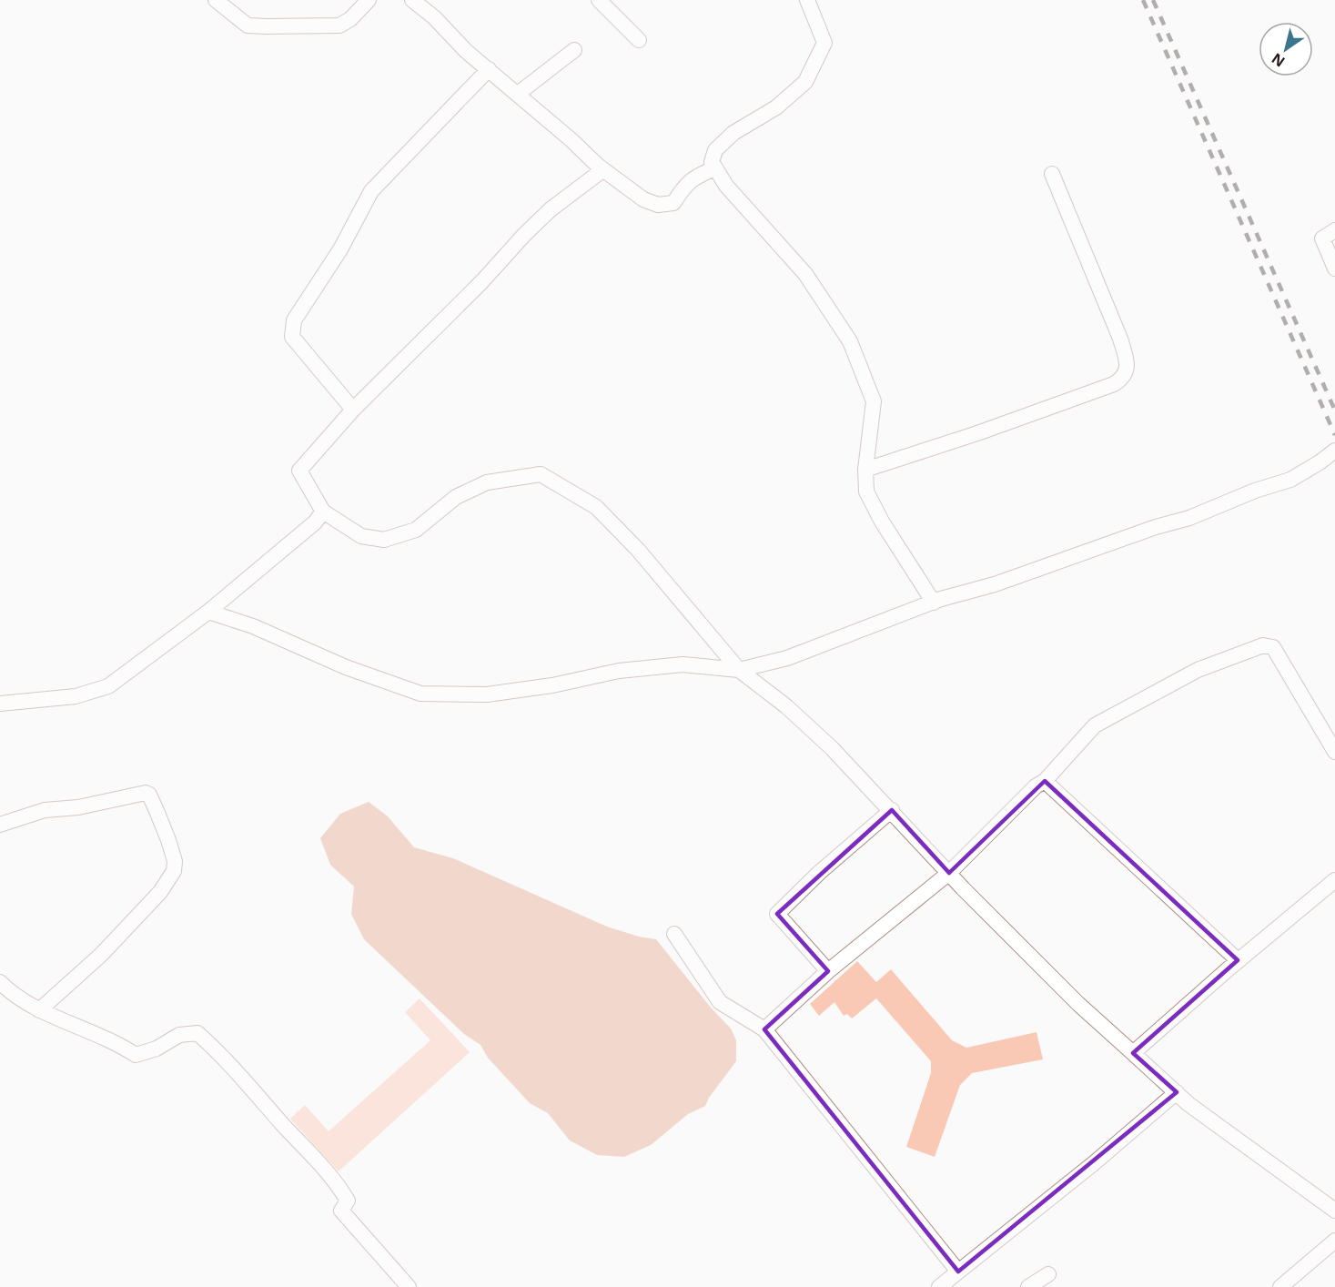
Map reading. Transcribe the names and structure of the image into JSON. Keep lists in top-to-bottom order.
{
  "north": "bottom left"
}
